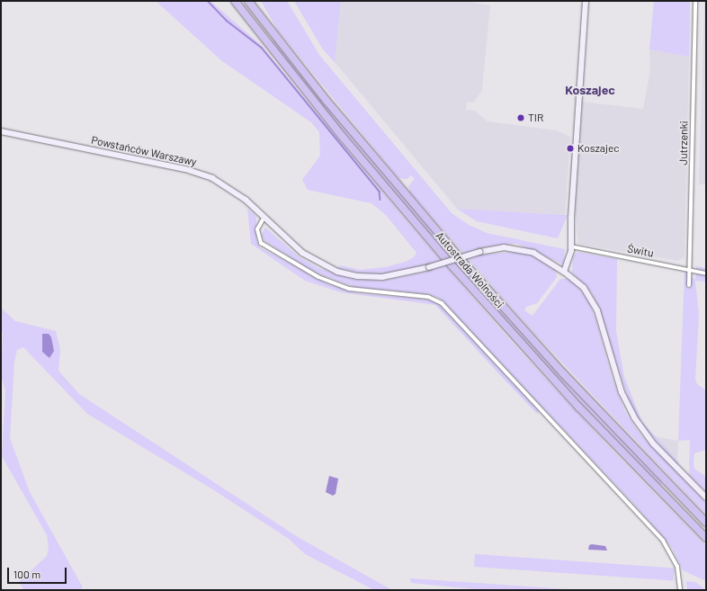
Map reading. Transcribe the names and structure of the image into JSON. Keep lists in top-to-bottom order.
{
  "streets": {
    "highway": ["Autostrada Wolności"],
    "street": ["Jutrzenki", "Powstańców Warszawy", "Świtu"]
  },
  "crossings": [
    ["Jutrzenki", "Świtu"]
  ],
  "districts": ["Koszajec"],
  "places": ["TIR", "Koszajec"],
  "scale_bar": "100 m"
}
